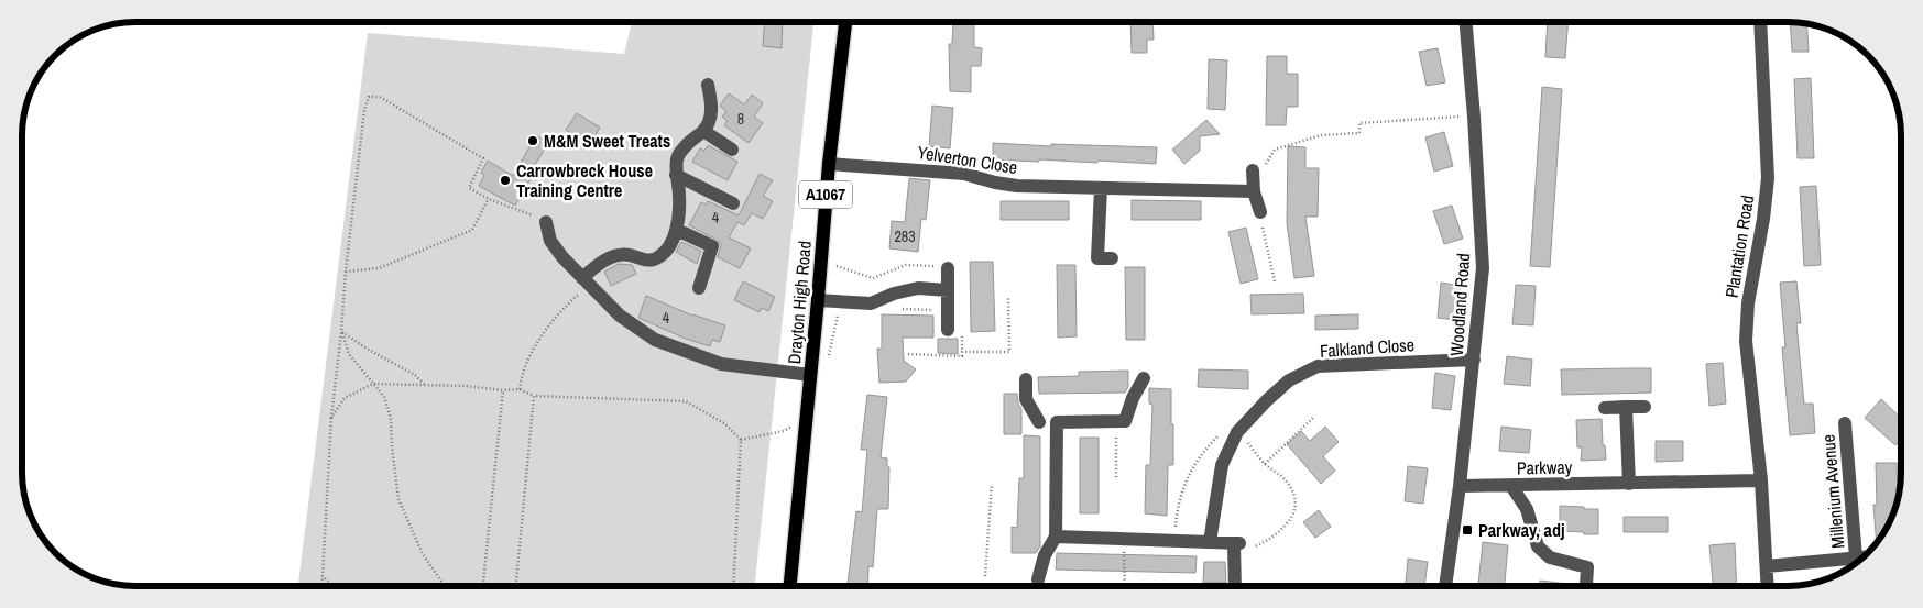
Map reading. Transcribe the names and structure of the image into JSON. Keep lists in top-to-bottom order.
{
  "streets": {
    "main road": ["A1067", "Drayton High Road"],
    "street": [
      "Yelverton Close",
      "Plantation Road",
      "Woodland Road",
      "Falkland Close",
      "Parkway",
      "Millenium Avenue"
    ]
  },
  "crossings": [
    ["Yelverton Close", "Drayton High Road"],
    ["Plantation Road", "Parkway"],
    ["Plantation Road", "Millenium Avenue"],
    ["Woodland Road", "Falkland Close"],
    ["Woodland Road", "Parkway"]
  ],
  "places": {
    "other": ["M&M Sweet Treats", "Carrowbreck House Training Centre"],
    "transit": ["Parkway, adj"]
  },
  "house_numbers": [
    "8",
    "4",
    "283",
    "4"
  ]
}
